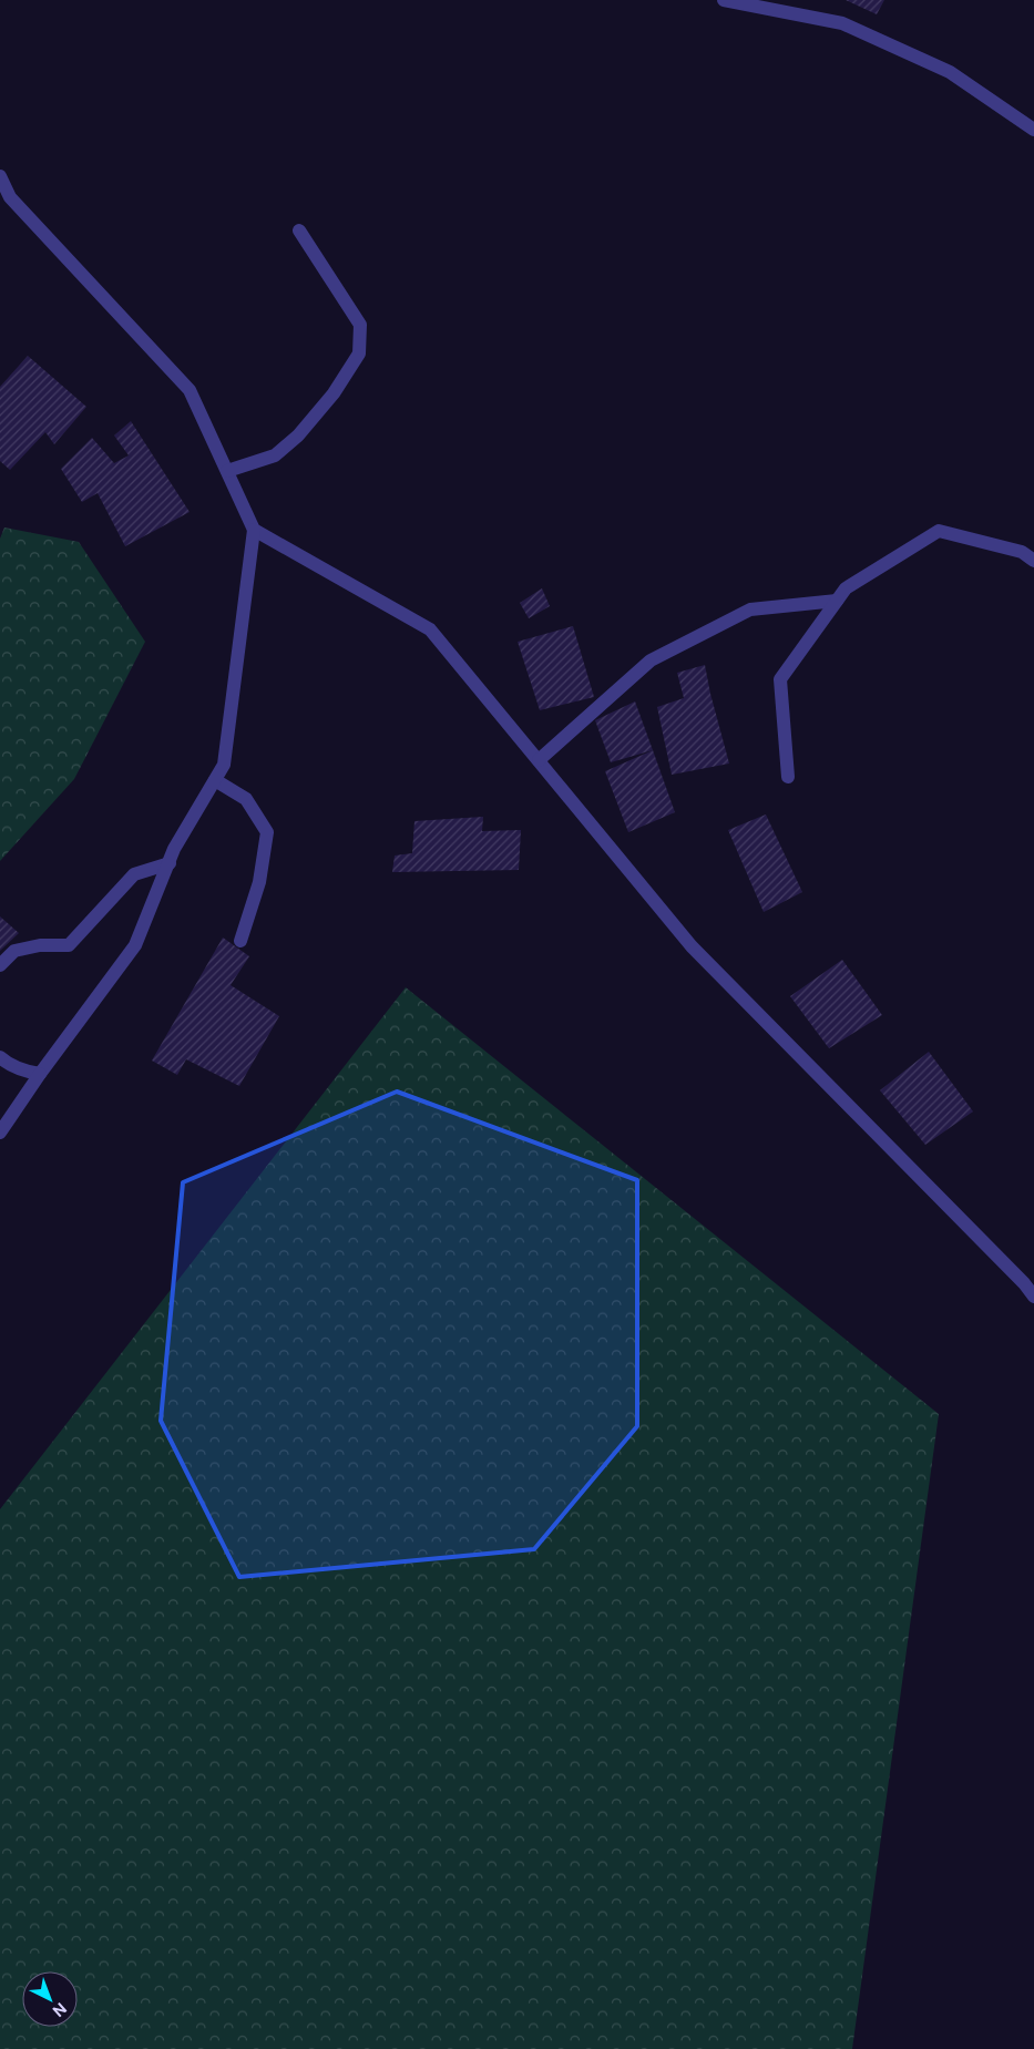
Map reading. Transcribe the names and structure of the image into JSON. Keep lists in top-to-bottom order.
{
  "north": "bottom right"
}
